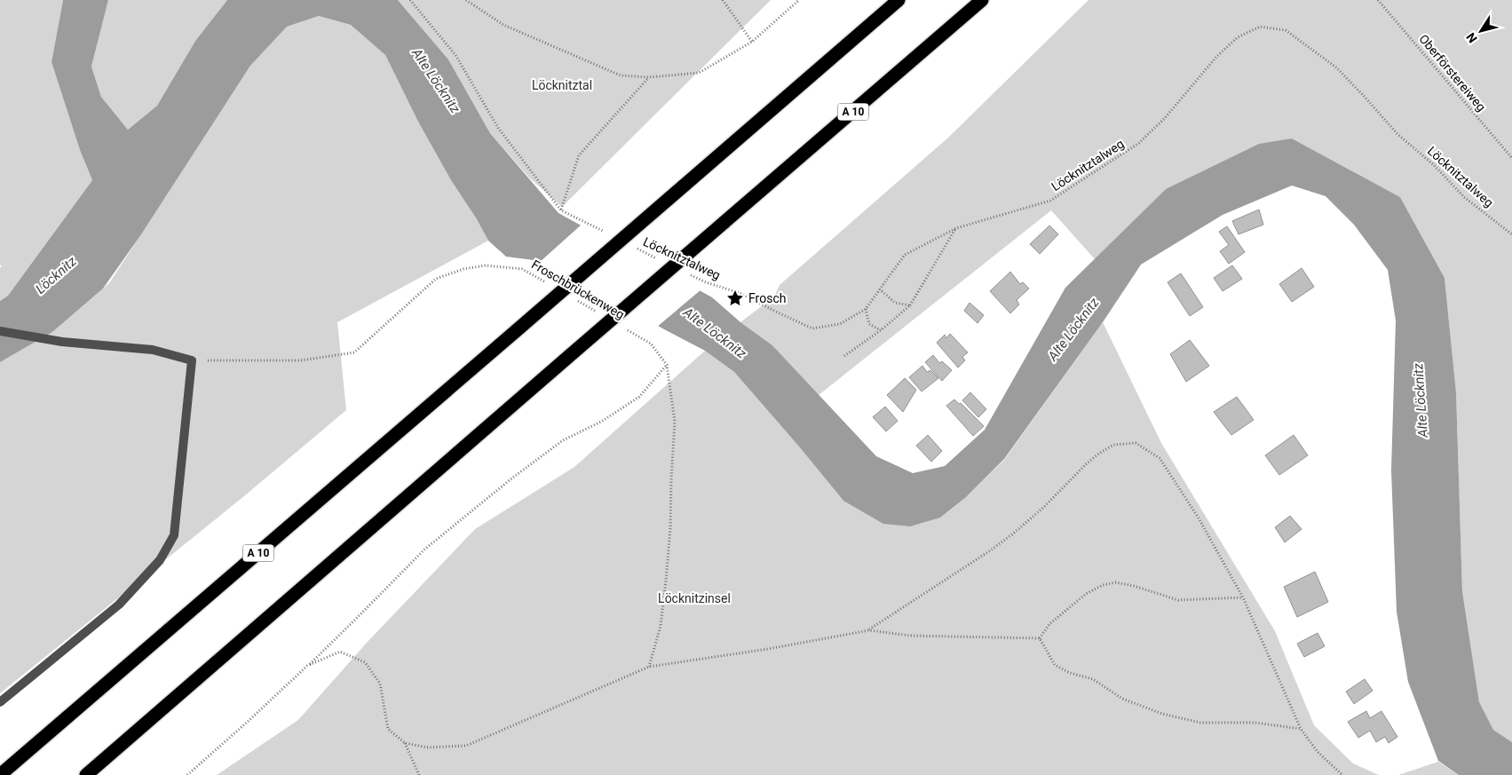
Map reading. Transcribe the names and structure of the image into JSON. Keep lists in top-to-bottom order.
{
  "streets": {
    "highway": ["A 10"],
    "path": ["Oberförstereiweg", "Löcknitztalweg", "Froschbrückenweg"]
  },
  "water": ["Alte Löcknitz", "Löcknitz"],
  "parks": ["Löcknitztal", "Löcknitzinsel"],
  "places": {
    "place": ["Frosch"]
  },
  "north": "bottom left"
}
